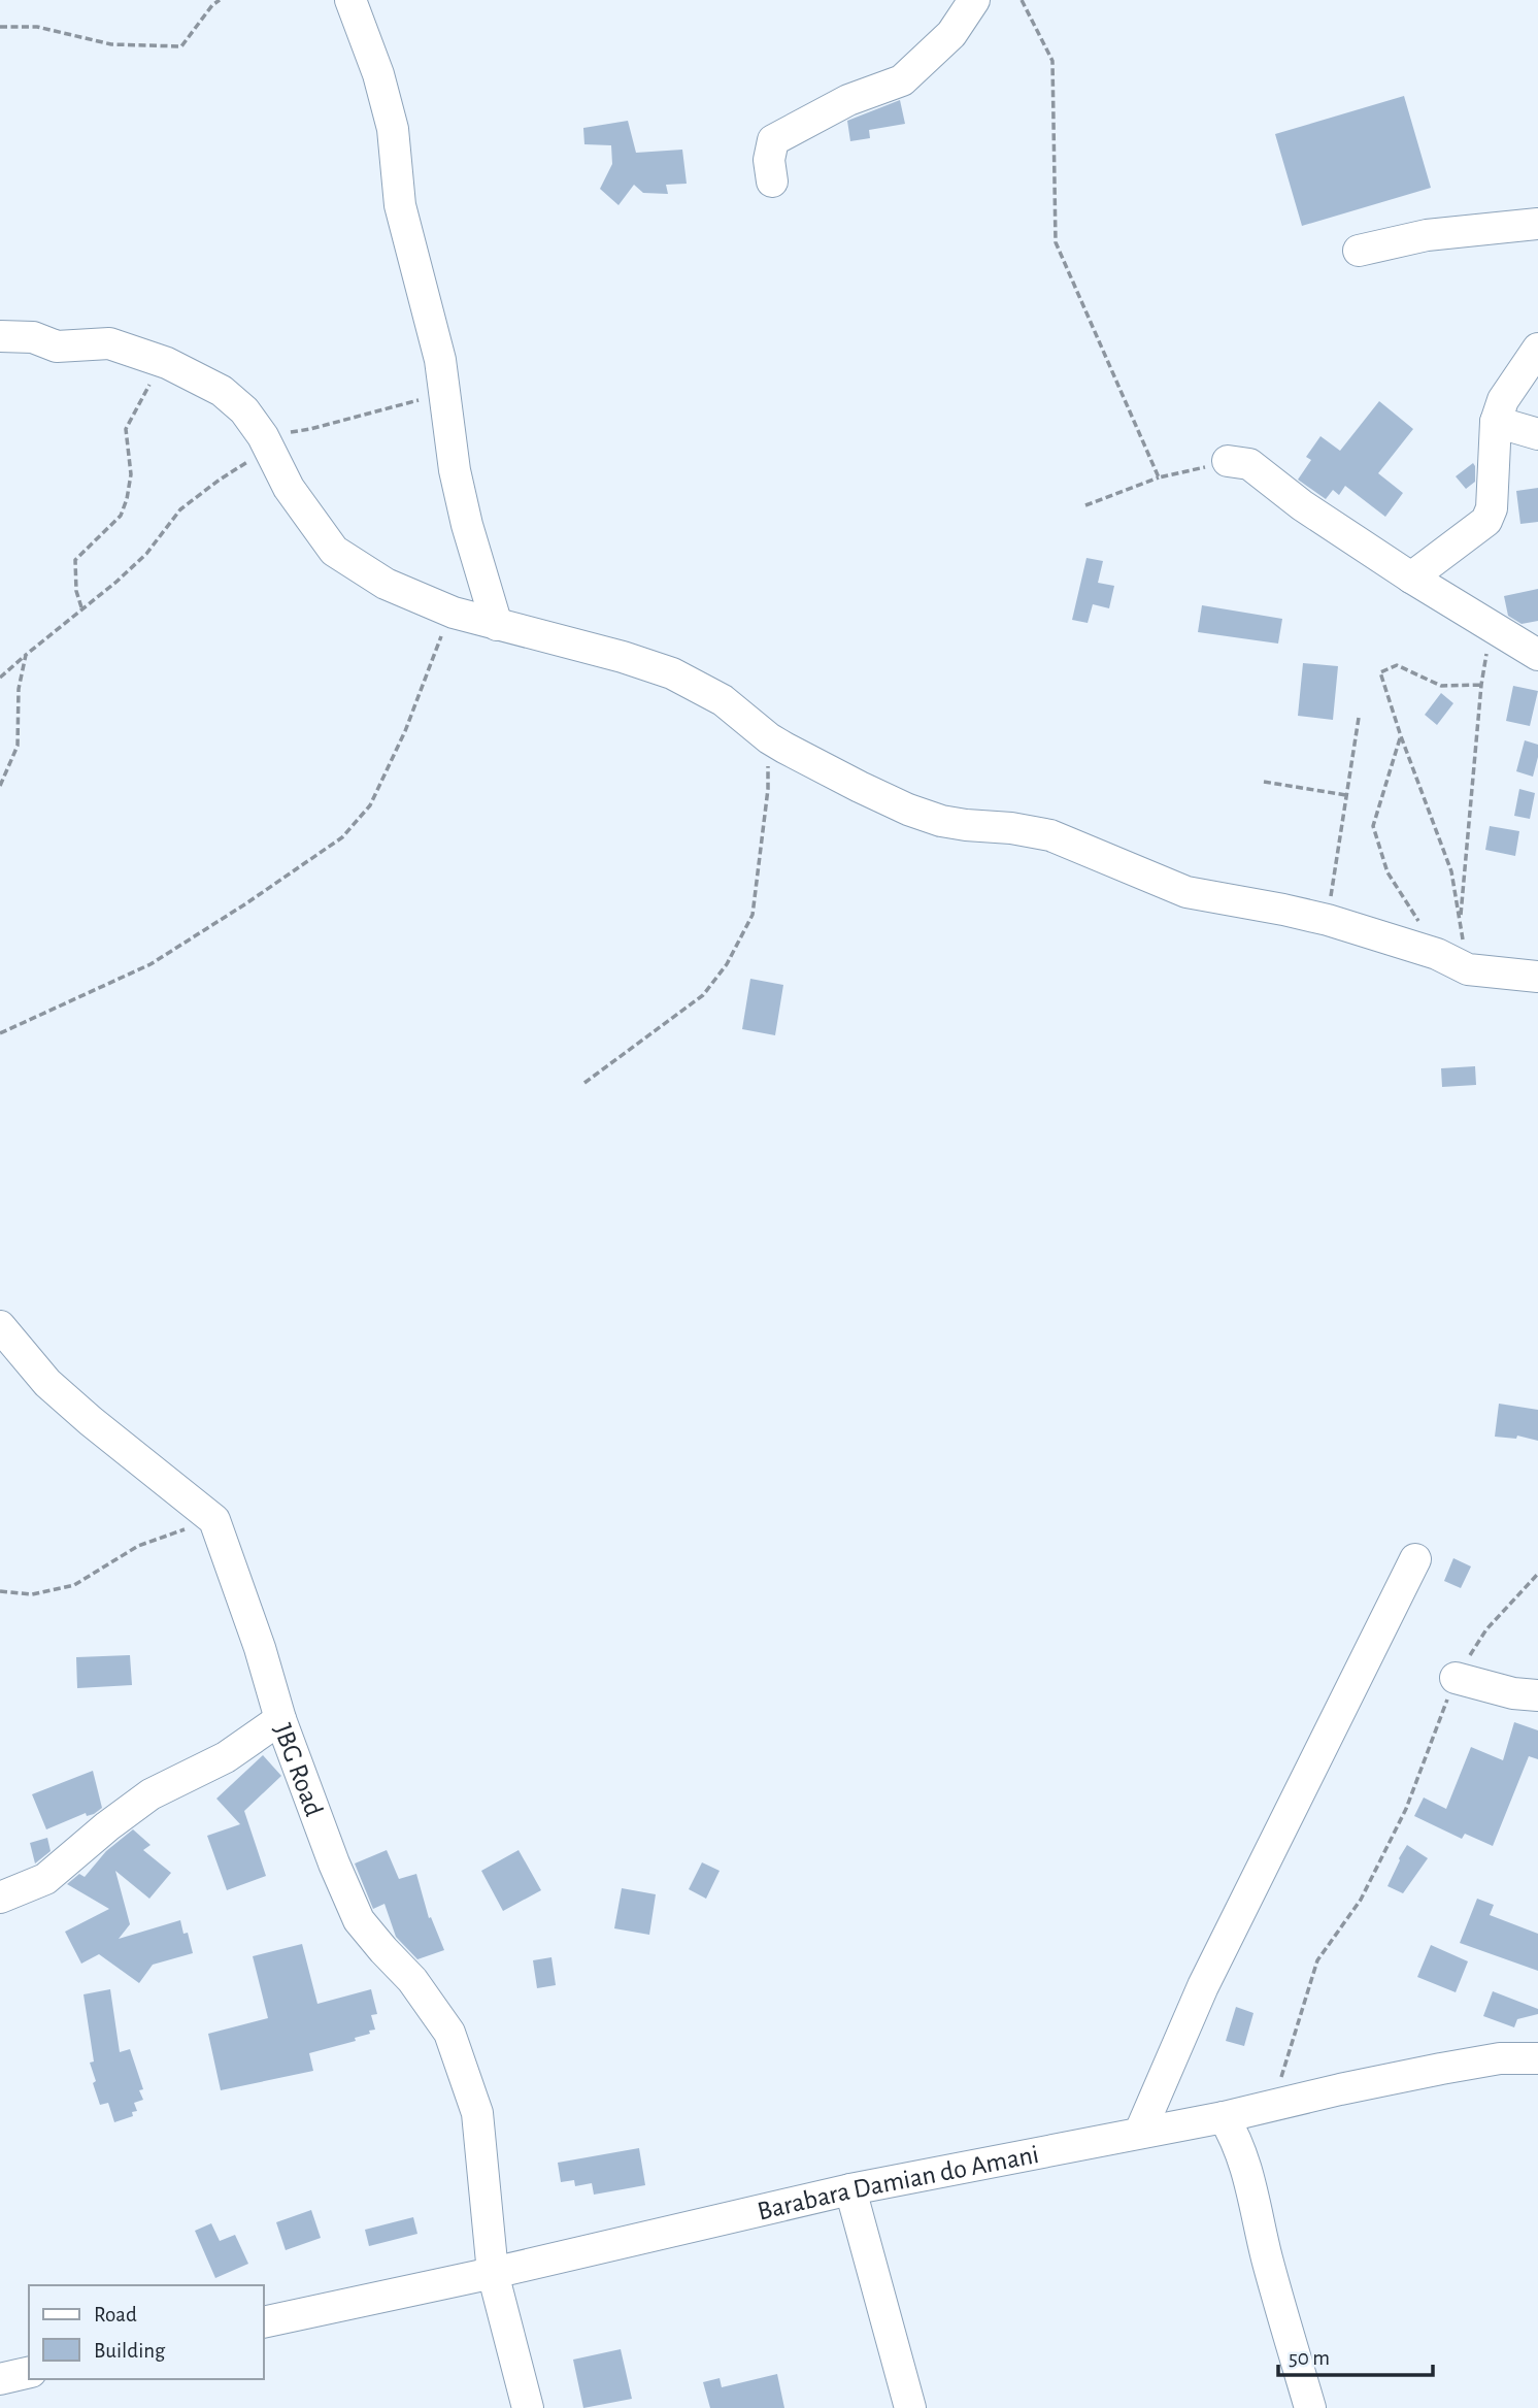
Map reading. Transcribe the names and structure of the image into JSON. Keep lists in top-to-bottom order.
{
  "streets": {
    "street": ["JBG Road", "Barabara Damian do Amani"]
  },
  "crossings": [
    ["JBG Road", "Barabara Damian do Amani"]
  ],
  "legend": ["Road", "Building"],
  "scale_bar": "50 m"
}
